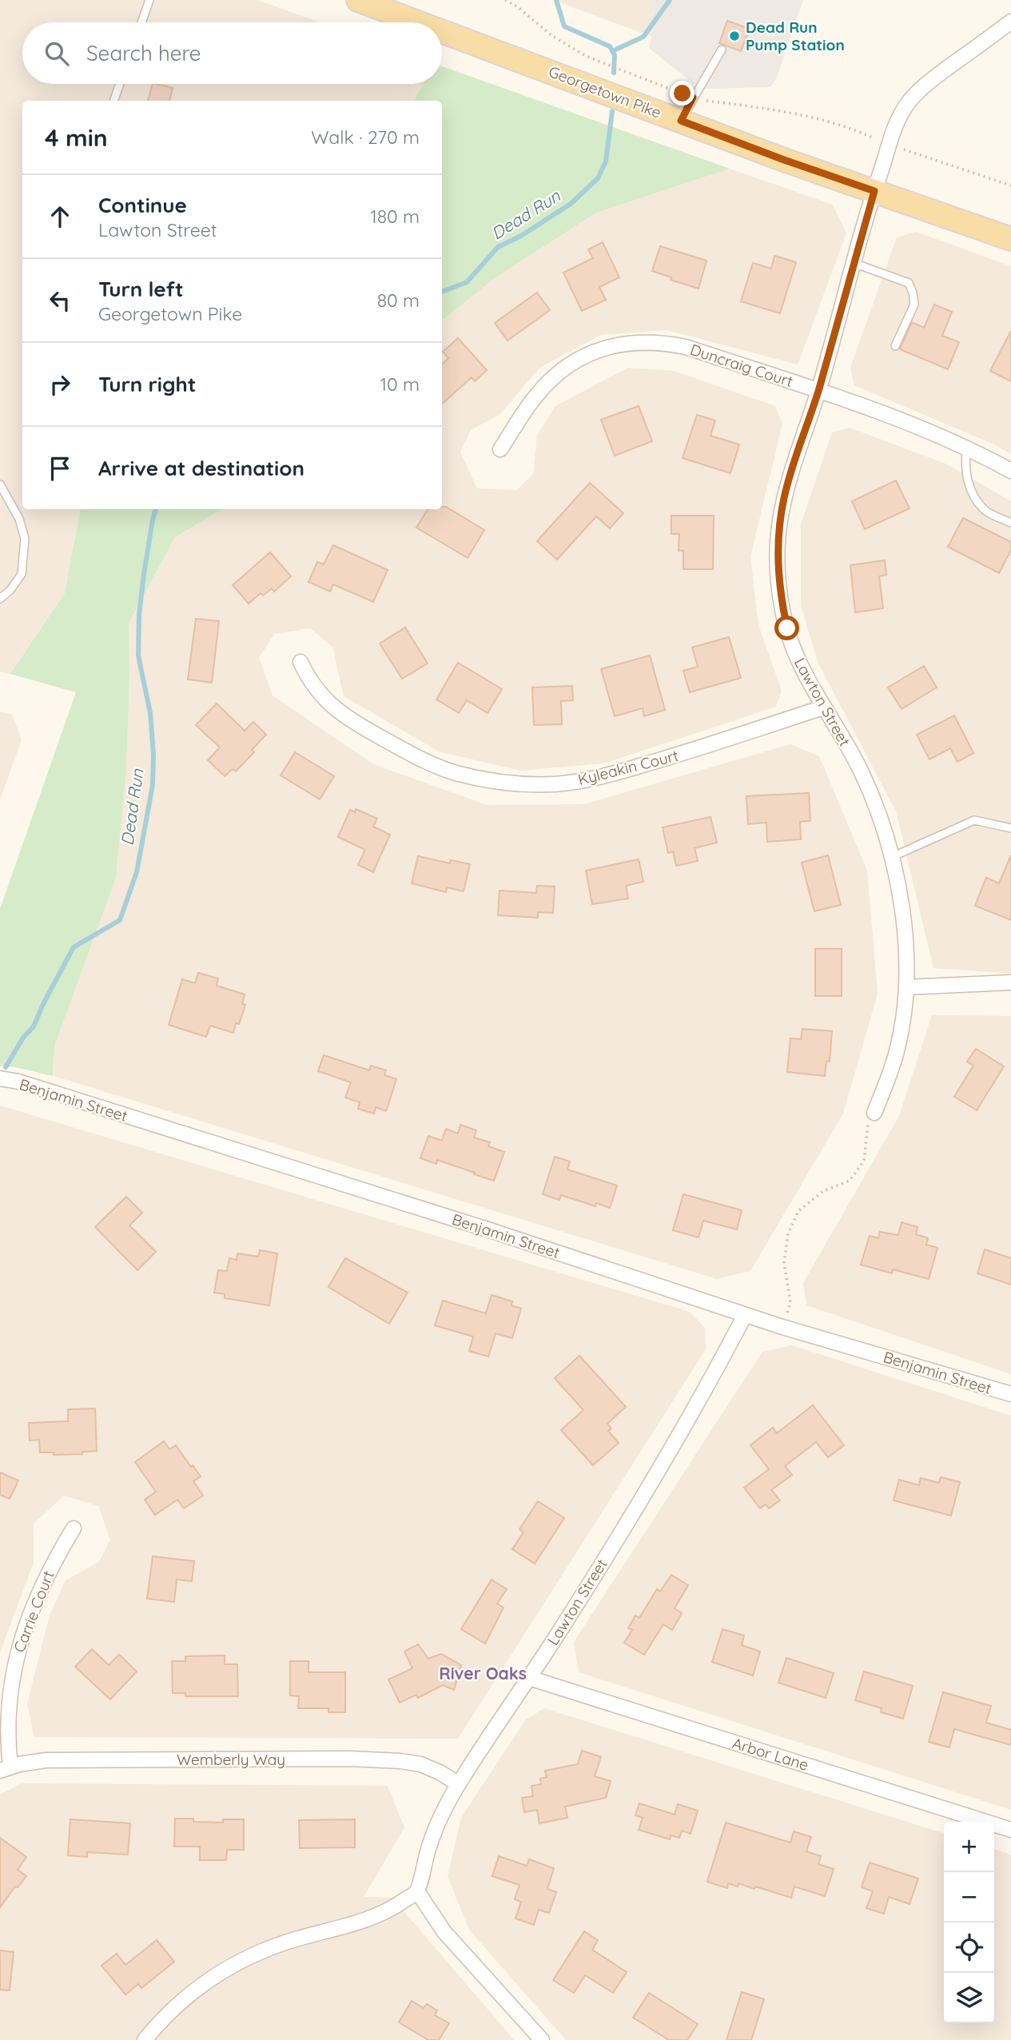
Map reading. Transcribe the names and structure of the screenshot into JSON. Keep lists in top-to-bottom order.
{
  "streets": {
    "main road": ["Georgetown Pike"],
    "street": [
      "Duncraig Court",
      "Lawton Street",
      "Kyleakin Court",
      "Benjamin Street",
      "Carrie Court",
      "Arbor Lane",
      "Wemberly Way"
    ]
  },
  "crossings": [
    ["Georgetown Pike", "Lawton Street"],
    ["Duncraig Court", "Lawton Street"],
    ["Lawton Street", "Kyleakin Court"],
    ["Lawton Street", "Benjamin Street"],
    ["Lawton Street", "Arbor Lane"],
    ["Lawton Street", "Wemberly Way"],
    ["Carrie Court", "Wemberly Way"]
  ],
  "districts": ["River Oaks"],
  "water": ["Dead Run"],
  "places": ["Dead Run Pump Station"],
  "page": {
    "search": "Search here",
    "heading": ["4 min", "Walk · 270 m"],
    "list": [
      ["Continue", "Lawton Street", "180 m"],
      ["Turn left", "Georgetown Pike", "80 m"],
      ["Turn right", "10 m"],
      "Arrive at destination"
    ],
    "map_buttons": ["+", "−"]
  }
}
